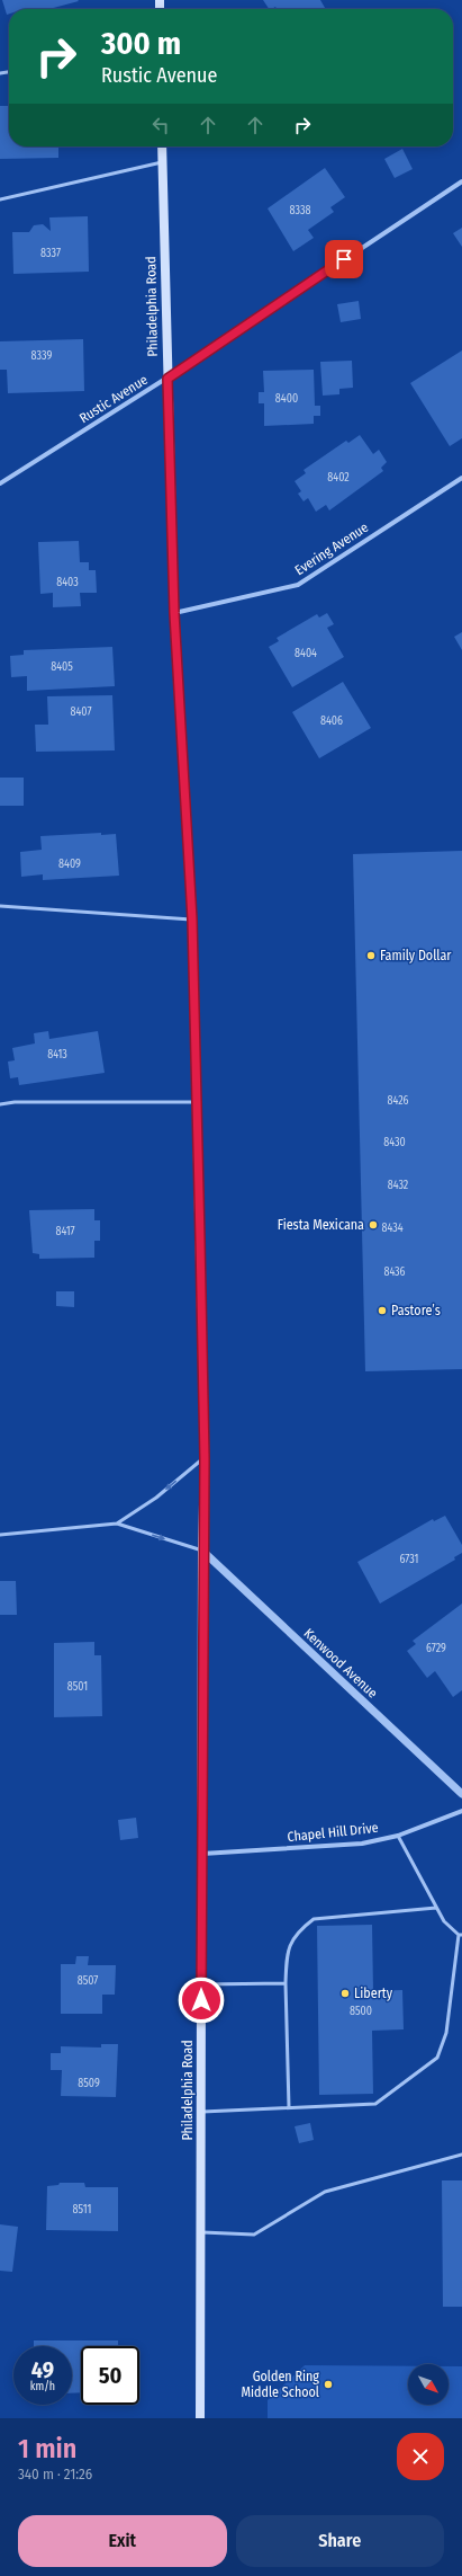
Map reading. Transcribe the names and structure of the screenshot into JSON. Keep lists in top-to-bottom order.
{
  "streets": {
    "main road": ["Philadelphia Road"],
    "street": [
      "Rustic Avenue",
      "Evering Avenue",
      "Kenwood Avenue",
      "Chapel Hill Drive"
    ]
  },
  "crossings": [
    ["Philadelphia Road", "Rustic Avenue"],
    ["Philadelphia Road", "Evering Avenue"],
    ["Philadelphia Road", "Kenwood Avenue"],
    ["Philadelphia Road", "Chapel Hill Drive"]
  ],
  "places": [
    "Family Dollar",
    "Fiesta Mexicana",
    "Pastore’s",
    "Liberty",
    "Golden Ring Middle School"
  ],
  "house_numbers": [
    "8338",
    "8337",
    "8339",
    "8400",
    "8402",
    "8403",
    "8404",
    "8405",
    "8407",
    "8406",
    "8409",
    "8413",
    "8426",
    "8430",
    "8432",
    "8434",
    "8417",
    "8436",
    "6731",
    "6729",
    "8501",
    "8507",
    "8500",
    "8509",
    "8511"
  ],
  "north": "bottom right",
  "page": {
    "turn": ["300 m", "Rustic Avenue"],
    "speed": "49 km/h",
    "limit": "50",
    "heading": ["1 min", "340 m · 21:26"],
    "buttons": ["Exit", "Share"]
  }
}
